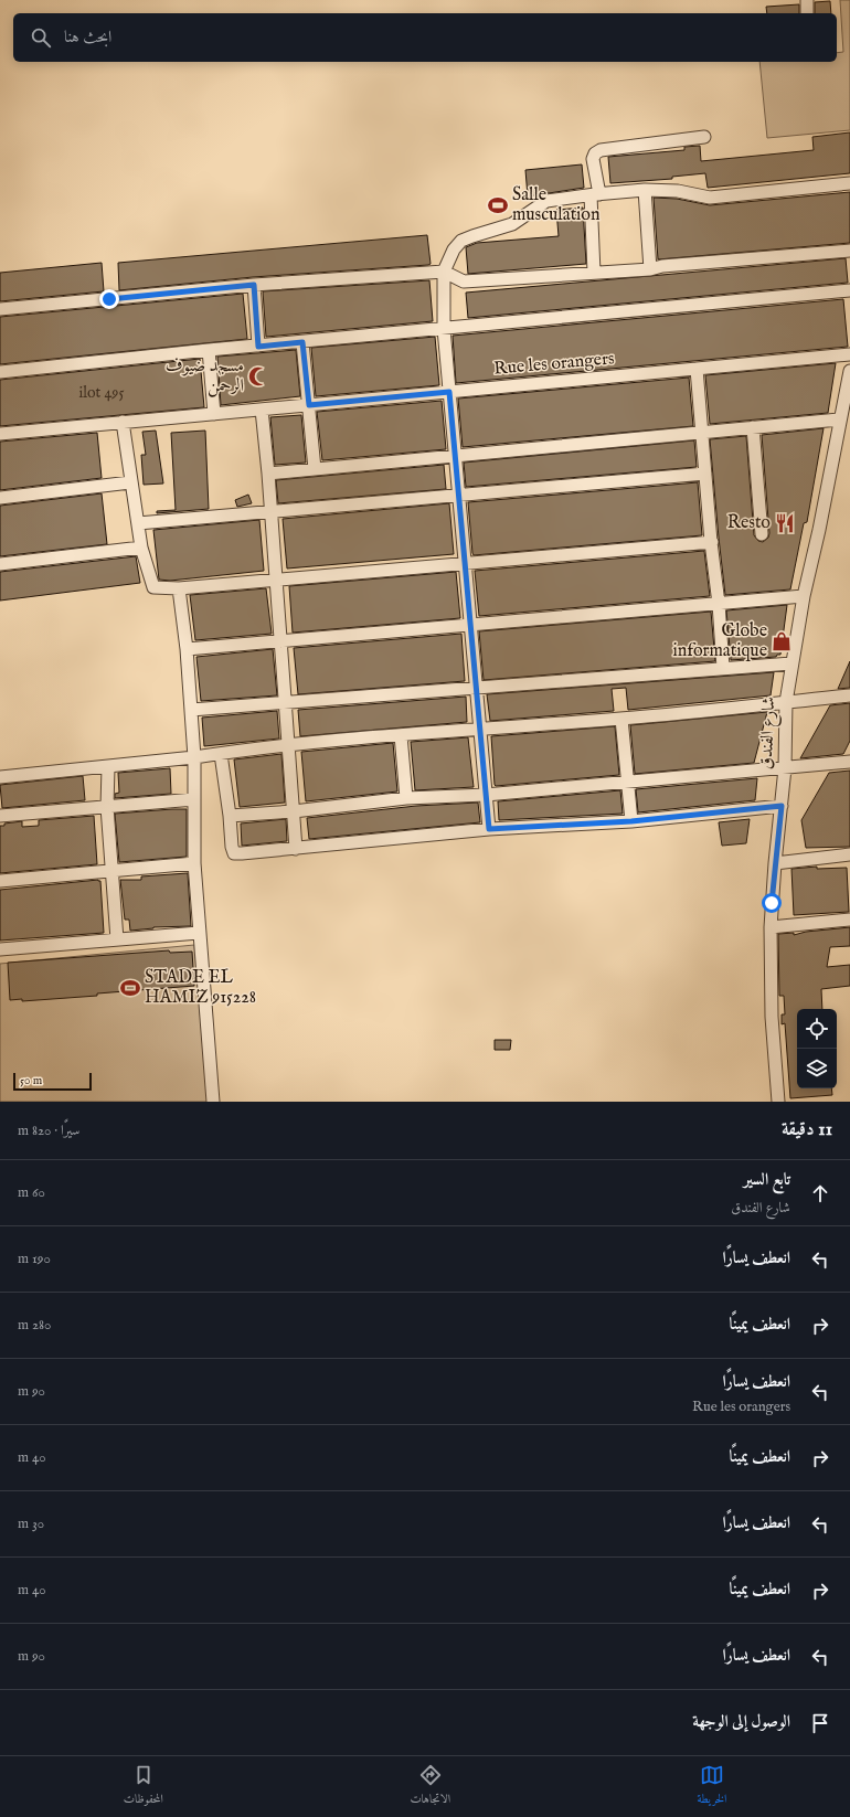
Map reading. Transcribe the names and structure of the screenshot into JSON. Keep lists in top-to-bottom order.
{
  "streets": {
    "street": ["Rue les orangers", "شارع الفندق"]
  },
  "places": {
    "sports": ["Salle musculation", "STADE EL HAMIZ 915228"],
    "mosque": ["مسجد ضيوف الرحمٰن"],
    "restaurant": ["Resto"],
    "shop": ["Globe informatique"]
  },
  "house_numbers": ["ilot 495"],
  "scale_bar": "50 m",
  "page": {
    "search": "ابحث هنا",
    "scale": "50 m",
    "heading": ["11 دقيقة", "سيرًا · 820 m"],
    "list": [
      ["تابع السير", "شارع الفندق", "60 m"],
      ["انعطف يسارًا", "190 m"],
      ["انعطف يمينًا", "280 m"],
      ["انعطف يسارًا", "Rue les orangers", "90 m"],
      ["انعطف يمينًا", "40 m"],
      ["انعطف يسارًا", "30 m"],
      ["انعطف يمينًا", "40 m"],
      ["انعطف يسارًا", "90 m"],
      "الوصول إلى الوجهة"
    ],
    "nav": ["الخريطة", "الاتجاهات", "المحفوظات"]
  }
}
